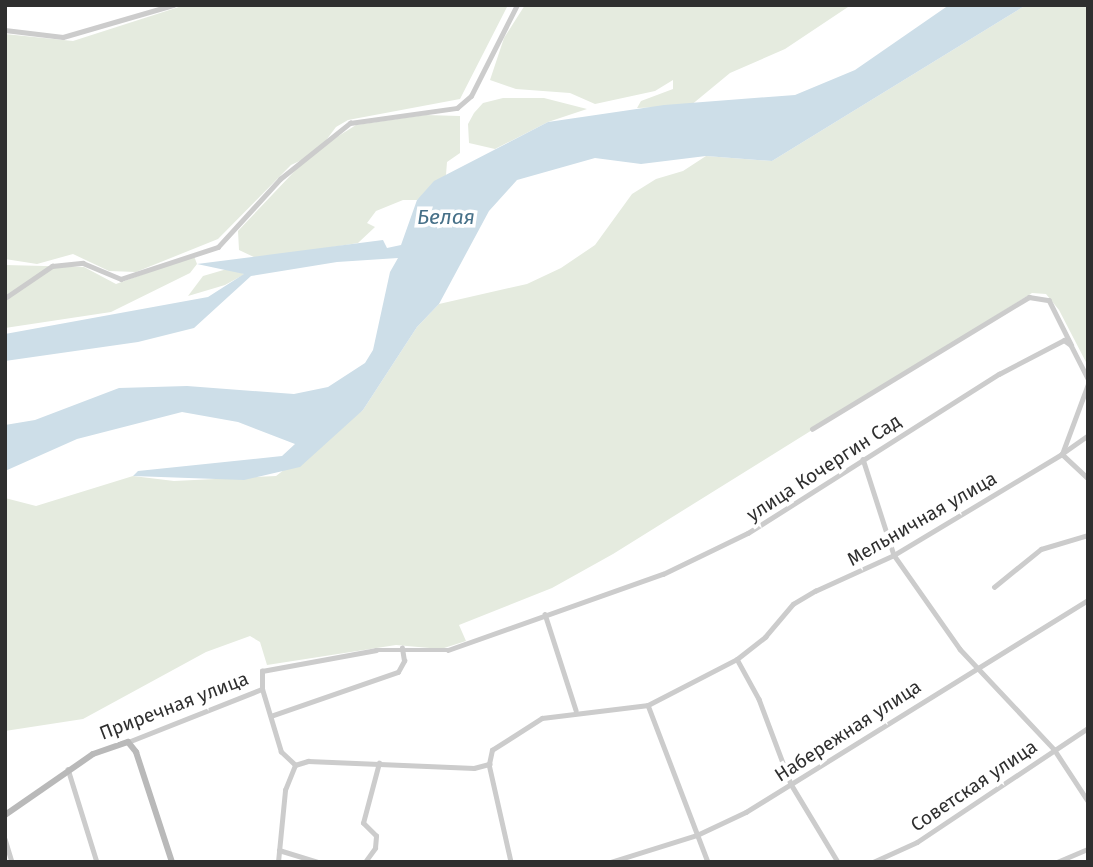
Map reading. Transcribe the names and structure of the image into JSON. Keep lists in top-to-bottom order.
{
  "streets": {
    "street": [
      "улица Кочергин Сад",
      "Мельничная улица",
      "Приречная улица",
      "Набережная улица",
      "Советская улица"
    ]
  },
  "crossings": [
    ["улица Кочергин Сад", "Приречная улица"]
  ],
  "water": ["Белая"]
}
